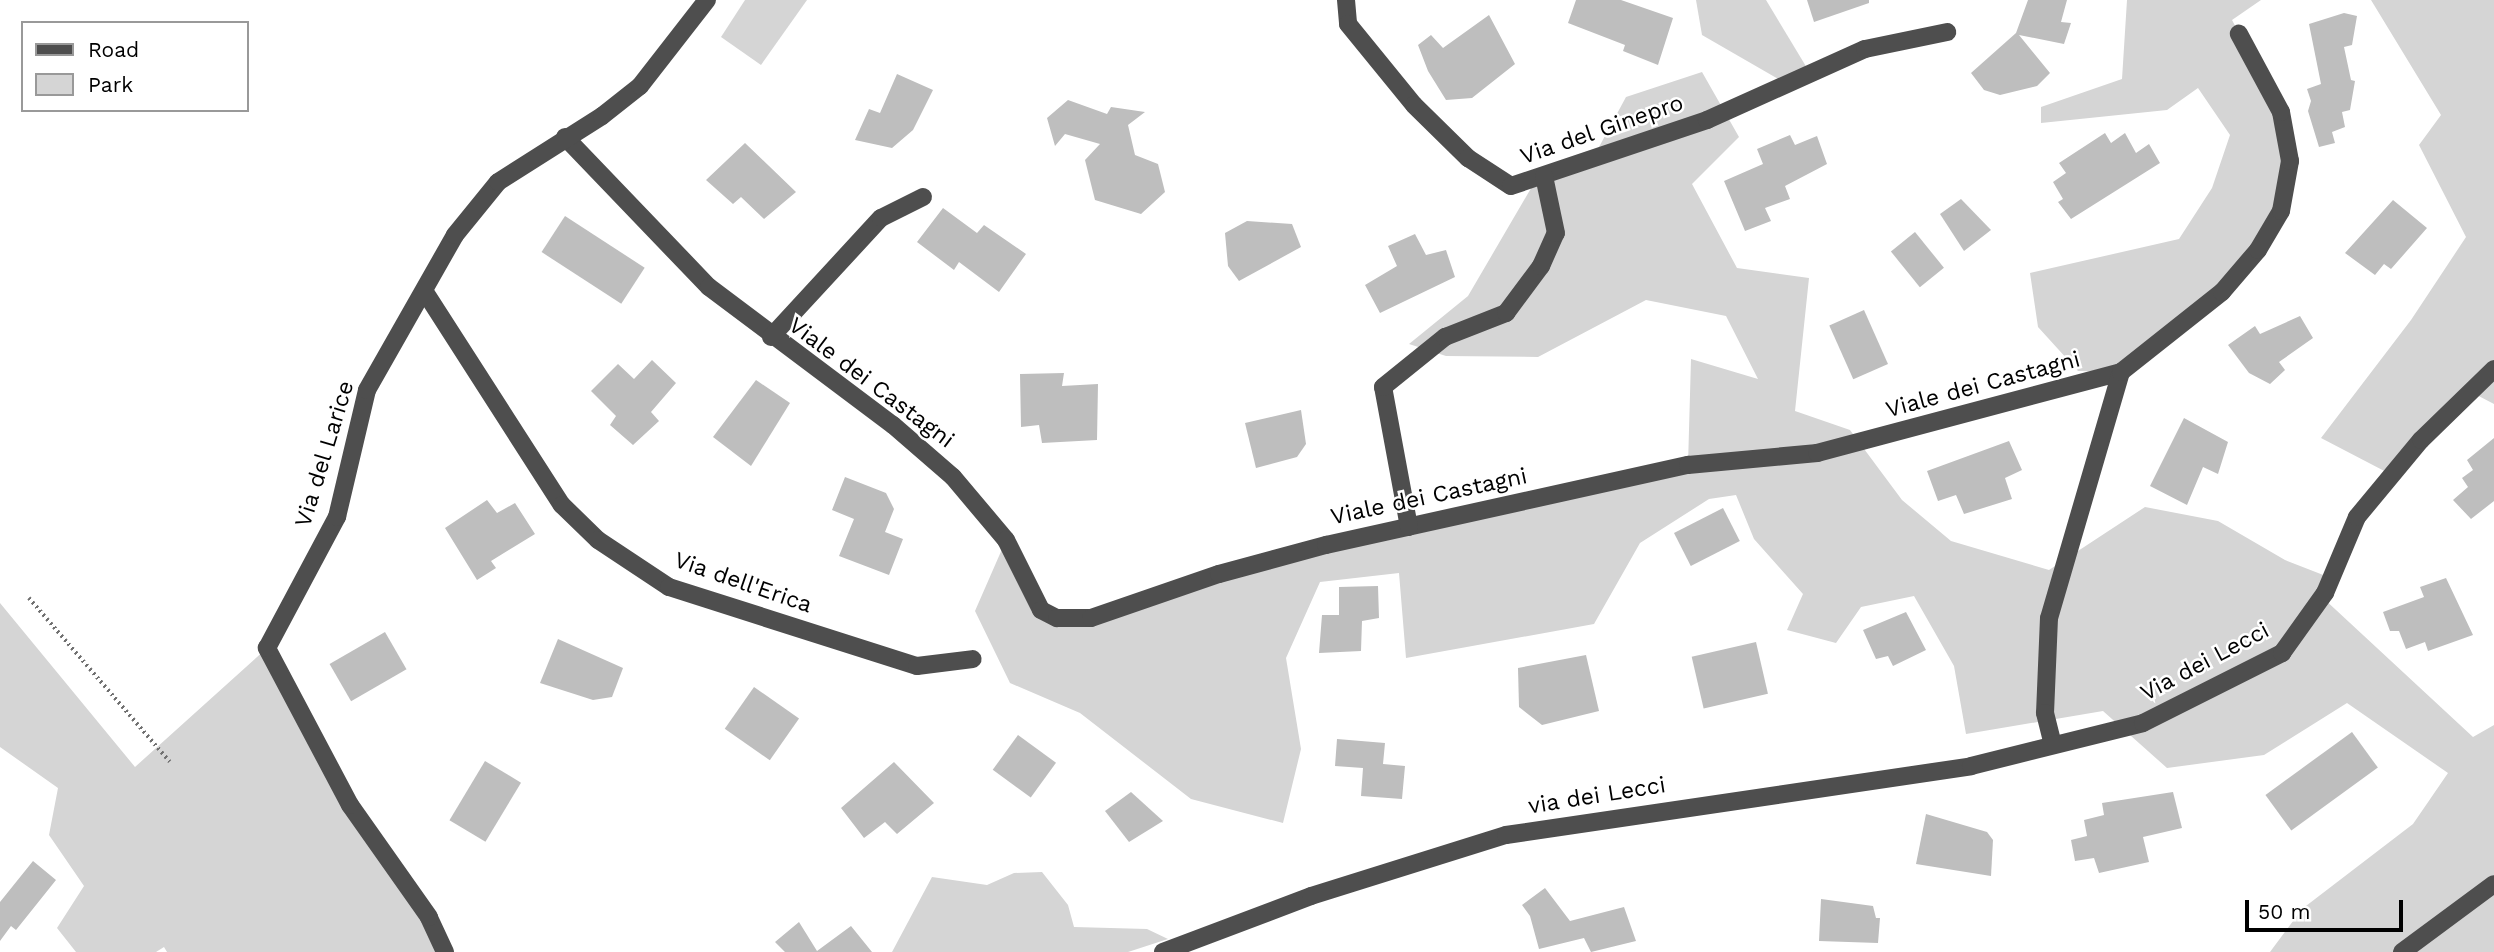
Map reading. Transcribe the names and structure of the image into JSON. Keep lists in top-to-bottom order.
{
  "streets": {
    "street": [
      "Via del Ginepro",
      "Viale dei Castagni",
      "Via del Larice",
      "Via dell'Erica",
      "Via dei Lecci",
      "via dei Lecci"
    ]
  },
  "crossings": [
    ["Viale dei Castagni", "Via del Larice"],
    ["Via del Larice", "Via dell'Erica"],
    ["Via dei Lecci", "via dei Lecci"]
  ],
  "legend": ["Road", "Park"],
  "scale_bar": "50 m"
}
